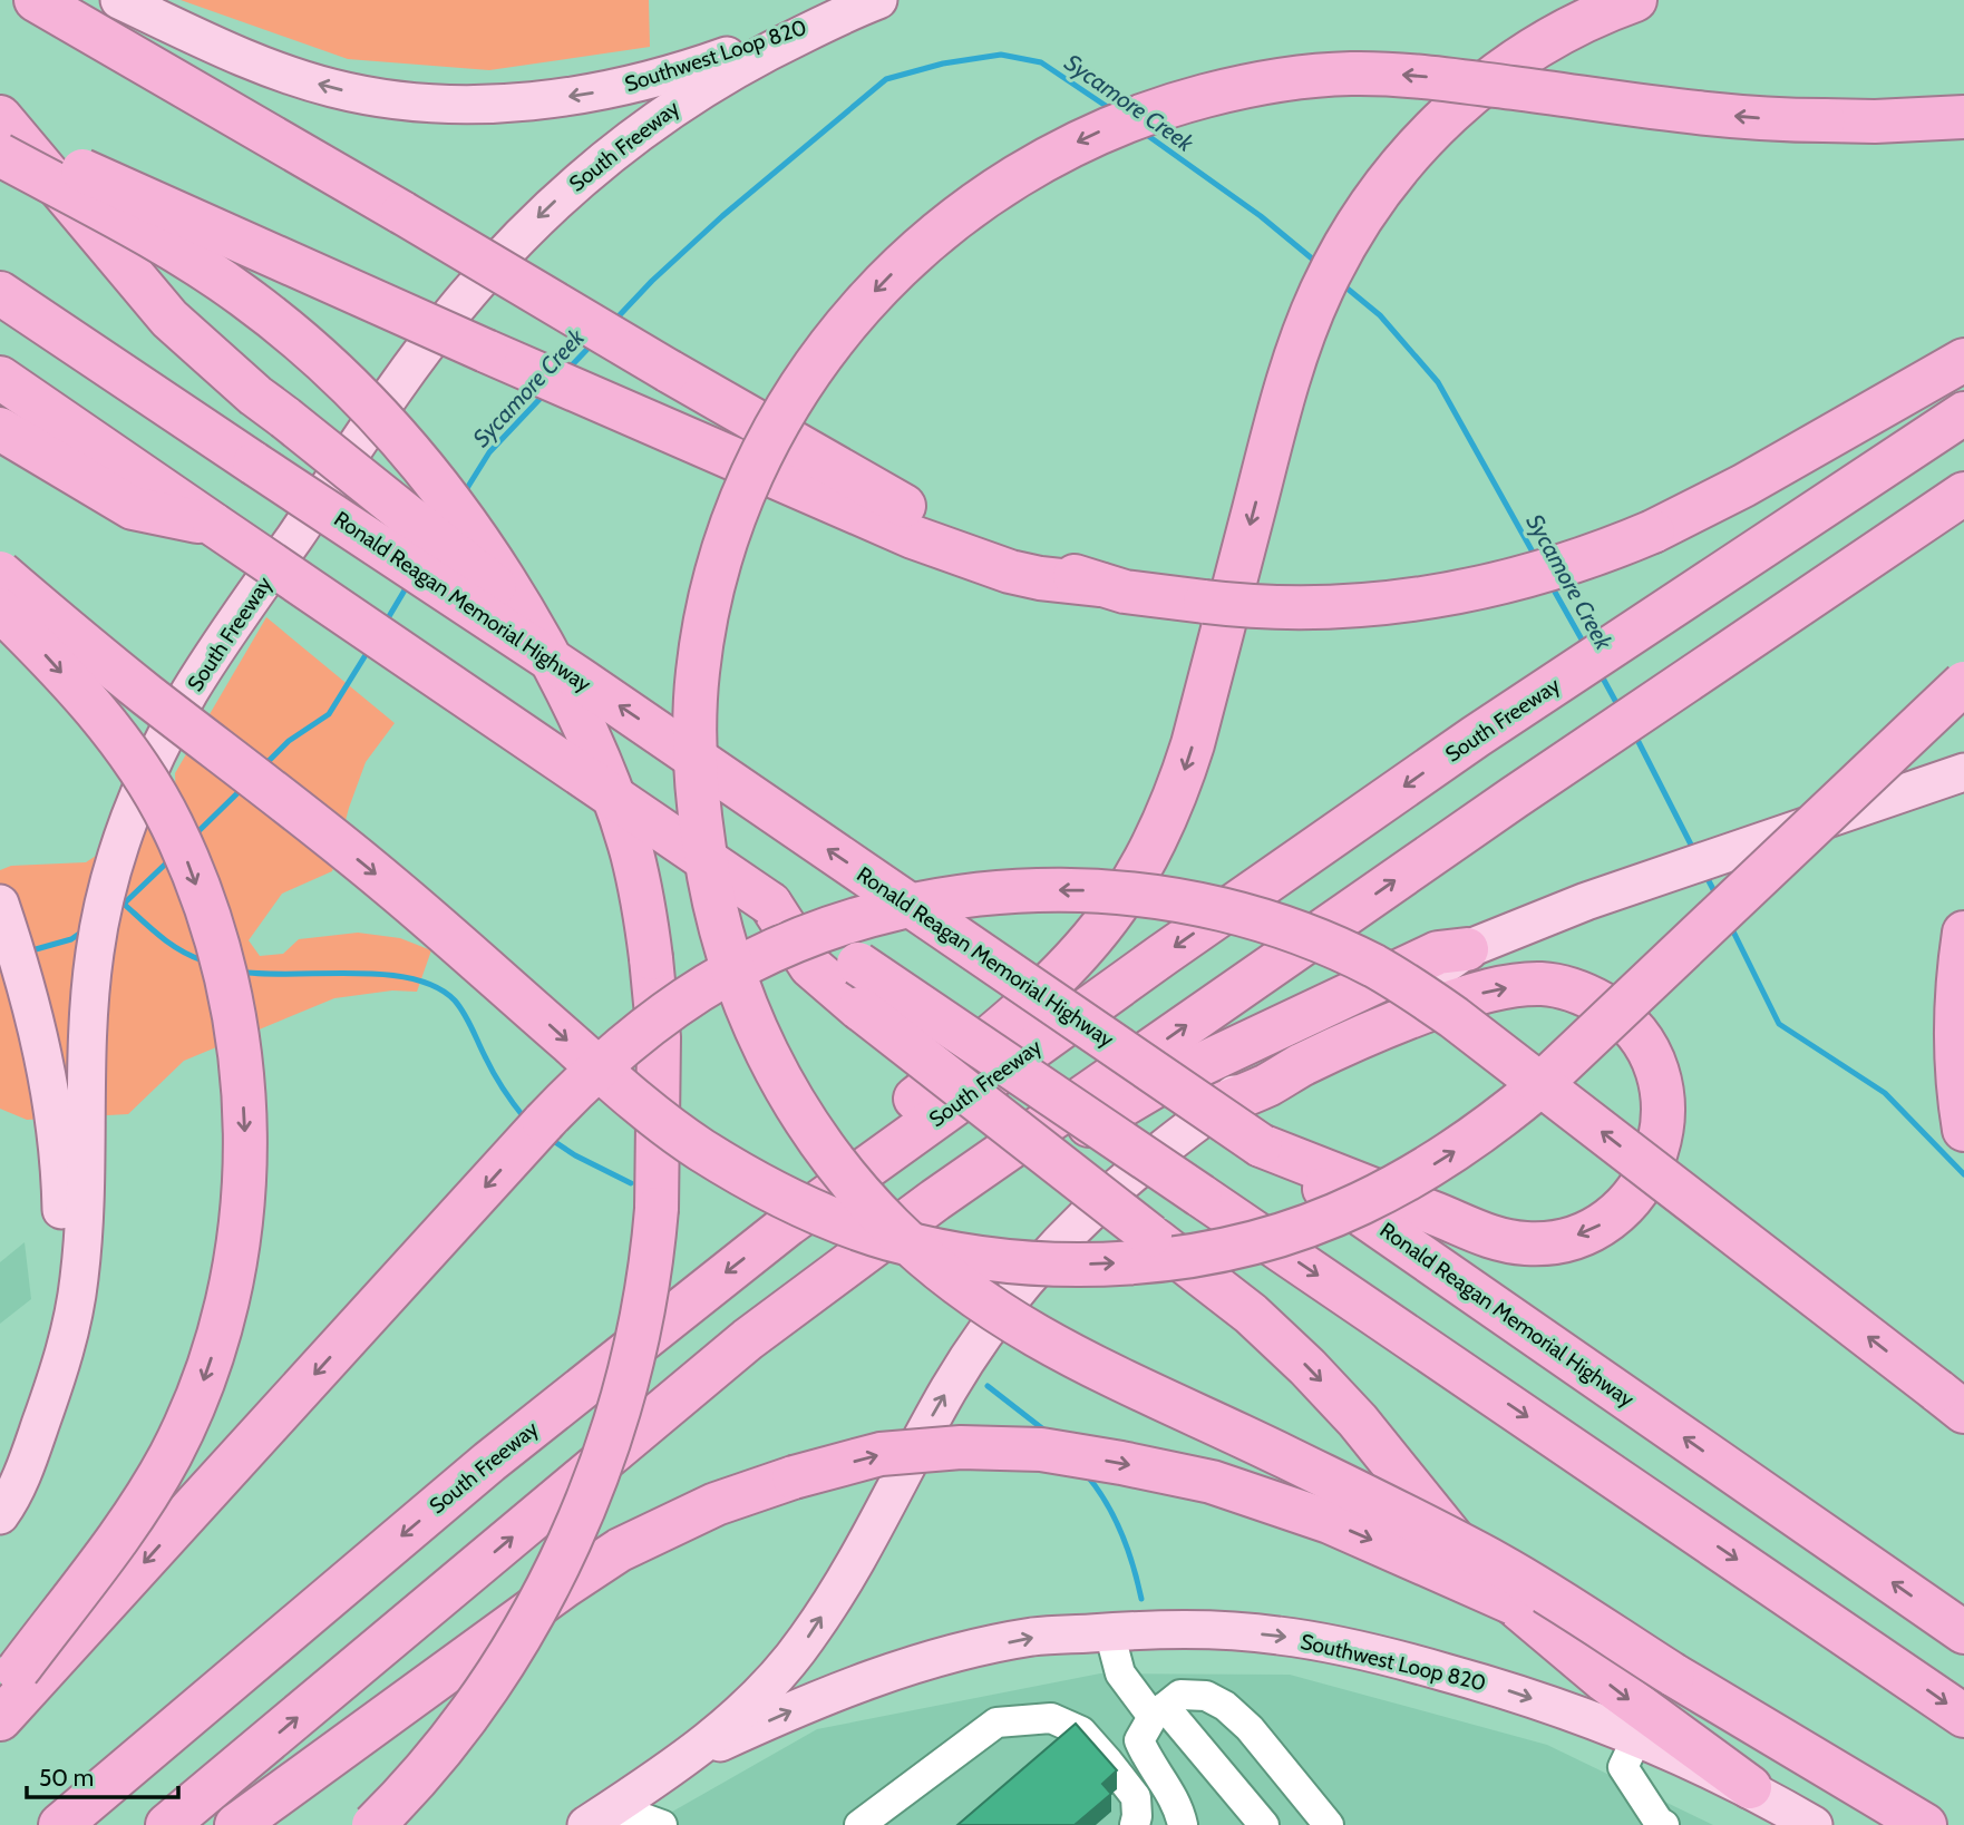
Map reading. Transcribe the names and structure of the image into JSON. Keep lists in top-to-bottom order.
{
  "streets": {
    "highway": ["South Freeway", "Ronald Reagan Memorial Highway"],
    "main road": ["Southwest Loop 820"]
  },
  "crossings": [
    ["Southwest Loop 820", "South Freeway"]
  ],
  "water": ["Sycamore Creek"],
  "scale_bar": "50 m"
}
